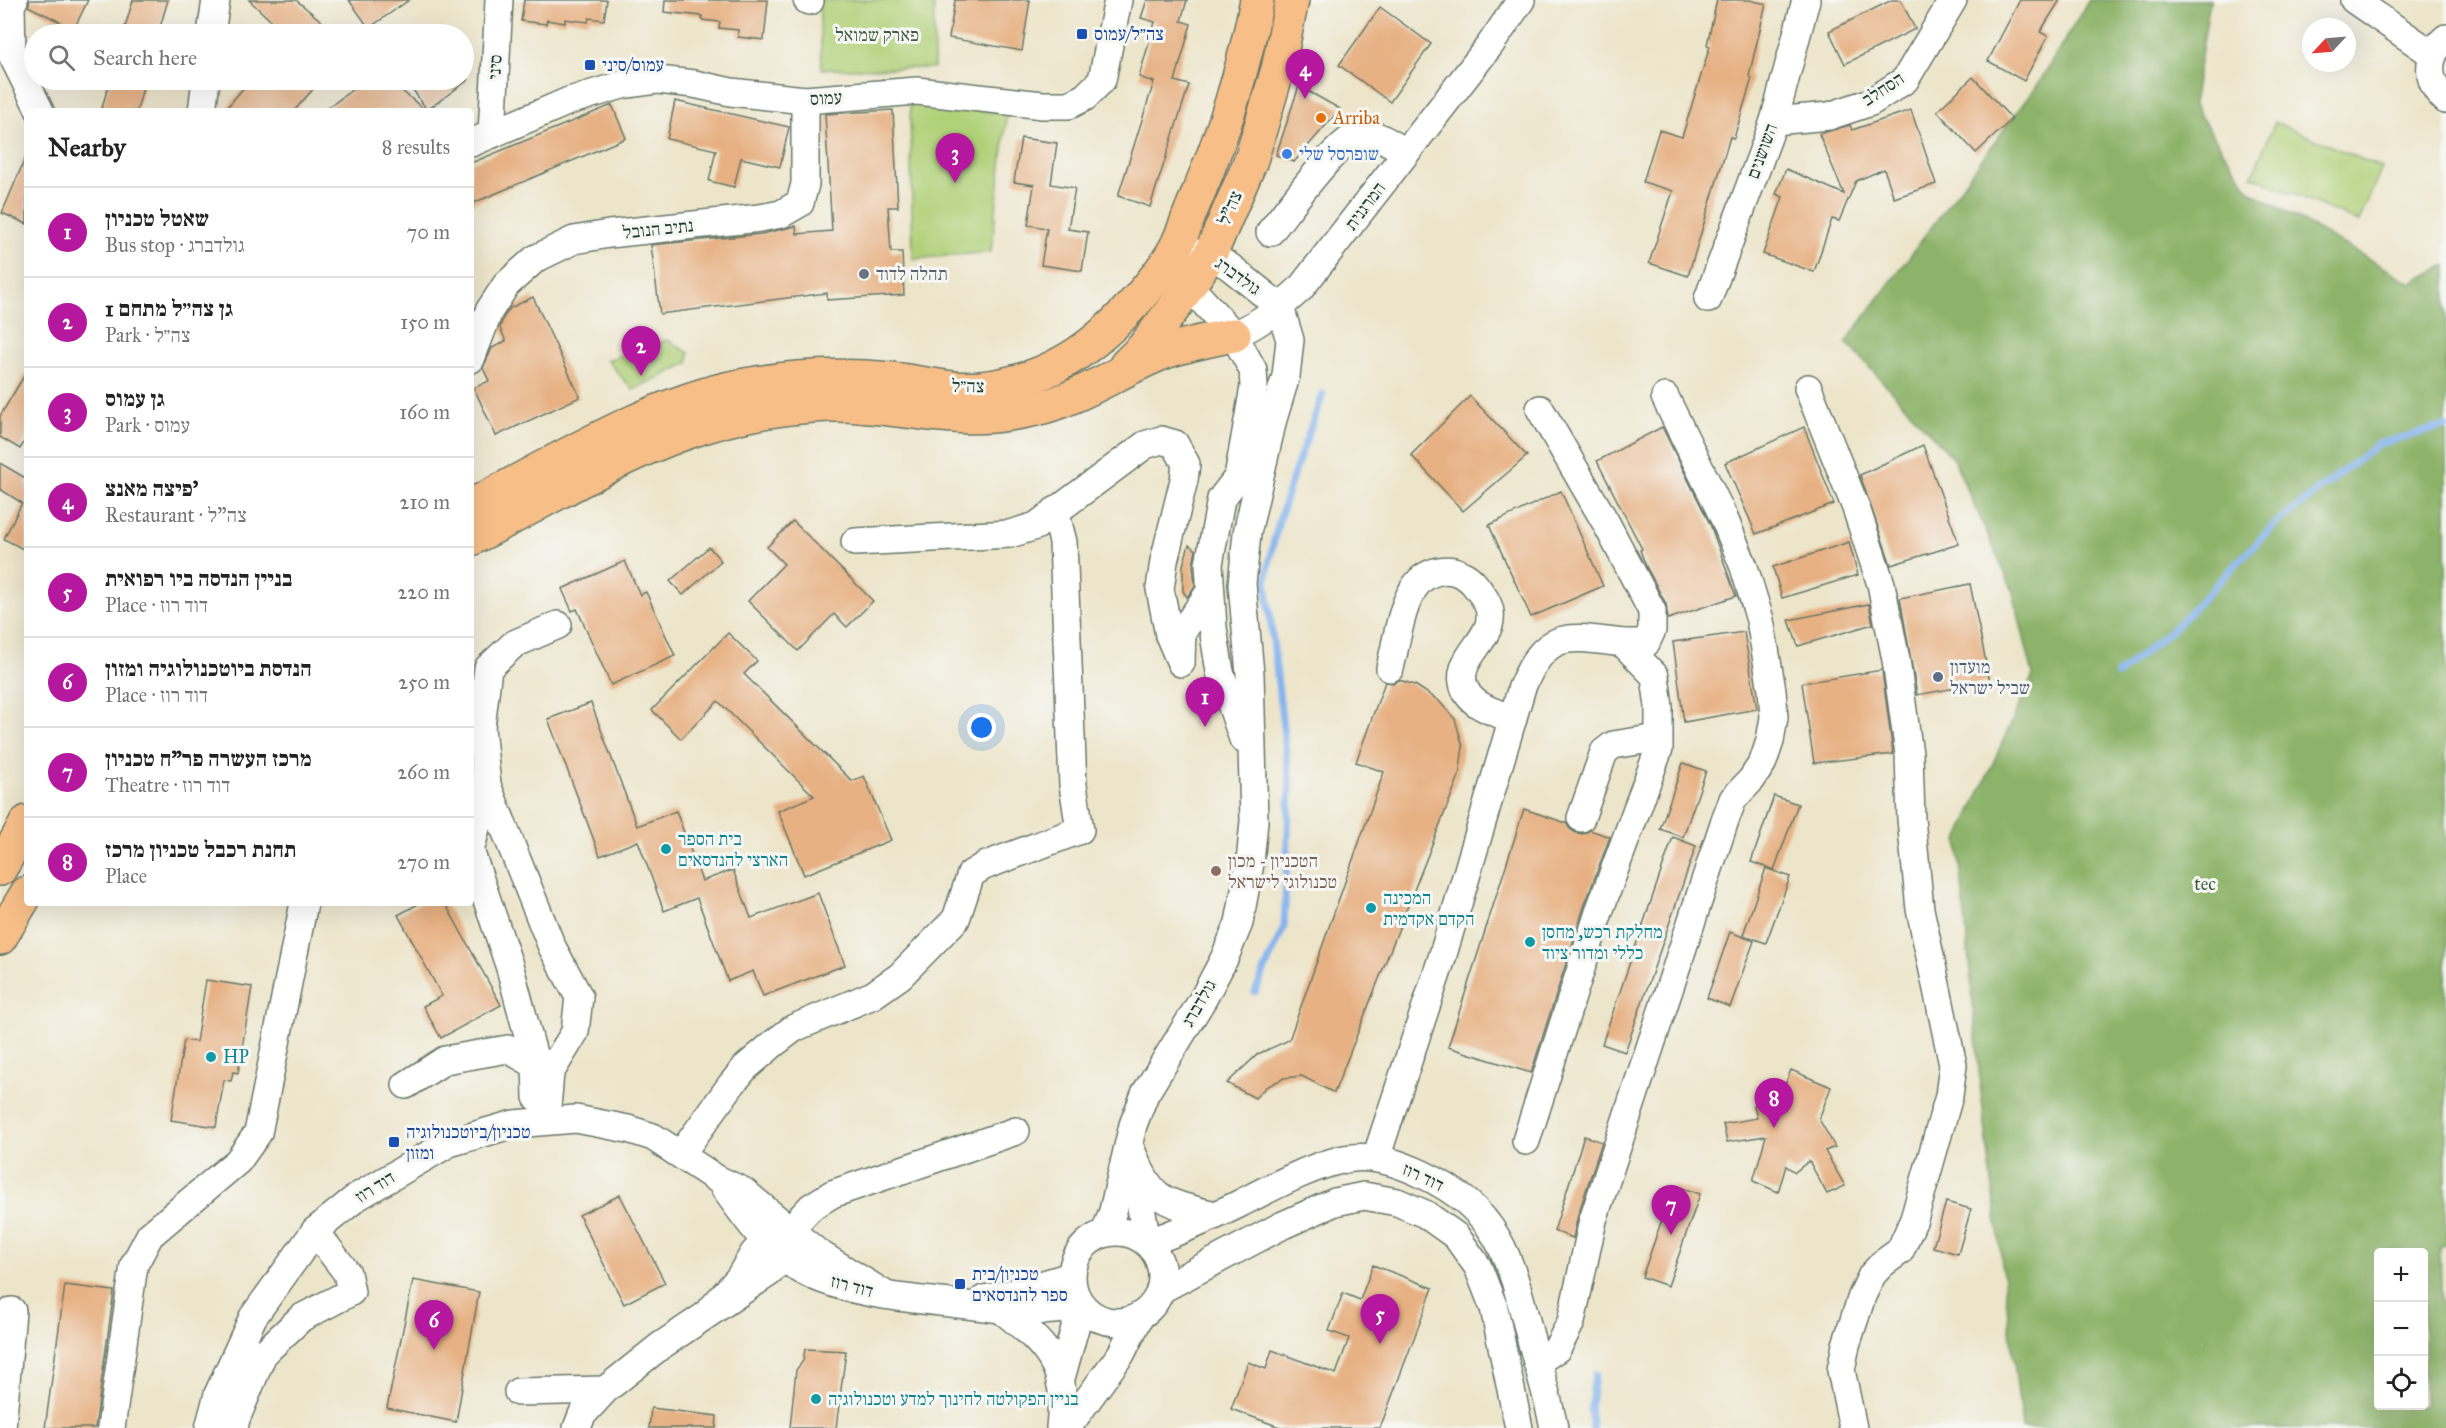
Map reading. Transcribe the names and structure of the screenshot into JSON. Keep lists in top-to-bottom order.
{
  "streets": {
    "main road": ["צה\"ל", "צה״ל"],
    "street": [
      "סיני",
      "הסחלב",
      "עמוס",
      "השושנים",
      "המרגנית",
      "נתיב הנובל",
      "גולדברג",
      "דוד רוז"
    ]
  },
  "crossings": [
    ["סיני", "עמוס"],
    ["הסחלב", "השושנים"],
    ["עמוס", "נתיב הנובל"],
    ["המרגנית", "גולדברג"],
    ["צה\"ל", "גולדברג"],
    ["צה\"ל", "צה״ל"],
    ["גולדברג", "צה״ל"],
    ["גולדברג", "דוד רוז"]
  ],
  "parks": ["פארק שמואל", "tec"],
  "places": {
    "transit": [
      "צה״ל/עמוס",
      "עמוס/סיני",
      "טכניון/ביוטכנולוגיה ומזון",
      "טכניון/בית ספר להנדסאים"
    ],
    "other": [
      "Arriba",
      "שופרסל שלי",
      "תהלה לדוד",
      "מועדון שביל ישראל",
      "בית הספר הארצי להנדסאים",
      "הטכניון - מכון טכנולוגי לישראל",
      "המכינה הקדם אקדמית",
      "מחלקת רכש, מחסן כללי ומדור ציוד",
      "HP",
      "בניין הפקולטה לחינוך למדע וטכנולוגיה"
    ]
  },
  "north": "bottom left",
  "page": {
    "search": "Search here",
    "pins": [
      "4",
      "3",
      "2",
      "1",
      "8",
      "7",
      "5",
      "6"
    ],
    "heading": ["Nearby", "8 results"],
    "list": [
      {
        "mark": "1",
        "name": "שאטל טכניון",
        "note": "Bus stop · גולדברג",
        "value": "70 m"
      },
      {
        "mark": "2",
        "name": "גן צה״ל מתחם 1",
        "note": "Park · צה״ל",
        "value": "150 m"
      },
      {
        "mark": "3",
        "name": "גן עמוס",
        "note": "Park · עמוס",
        "value": "160 m"
      },
      {
        "mark": "4",
        "name": "פיצה מאנצ'",
        "note": "Restaurant · צה\"ל",
        "value": "210 m"
      },
      {
        "mark": "5",
        "name": "בניין הנדסה ביו רפואית",
        "note": "Place · דוד רוז",
        "value": "220 m"
      },
      {
        "mark": "6",
        "name": "הנדסת ביוטכנולוגיה ומזון",
        "note": "Place · דוד רוז",
        "value": "250 m"
      },
      {
        "mark": "7",
        "name": "מרכז העשרה פר\"ח טכניון",
        "note": "Theatre · דוד רוז",
        "value": "260 m"
      },
      {
        "mark": "8",
        "name": "תחנת רכבל טכניון מרכז",
        "note": "Place",
        "value": "270 m"
      }
    ],
    "map_buttons": ["+", "−"]
  }
}
